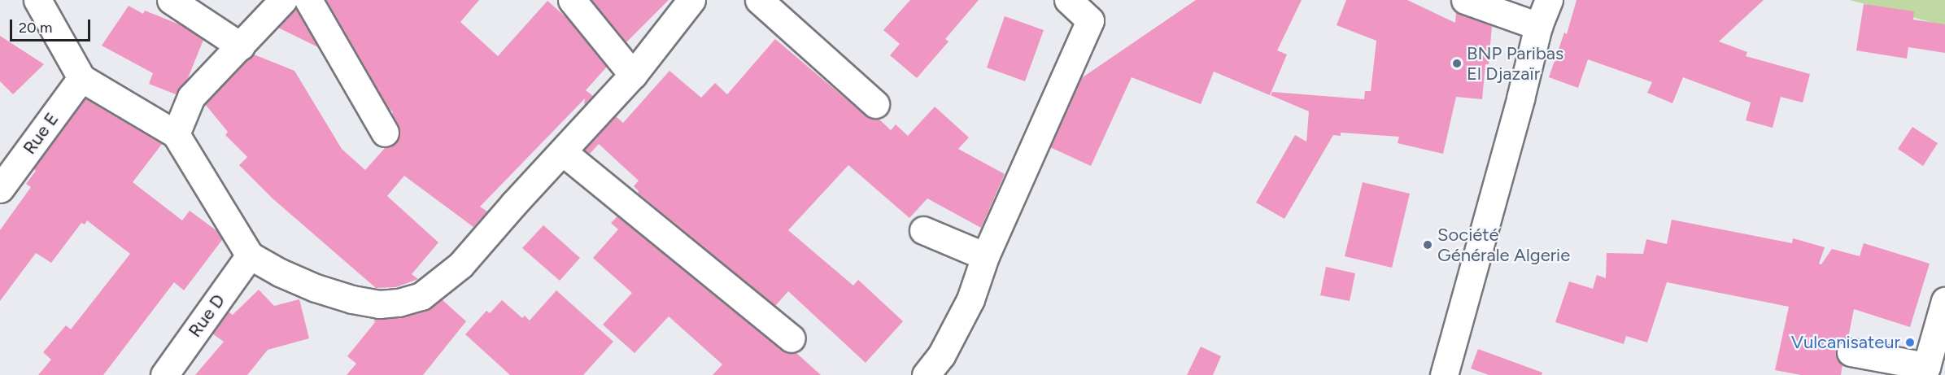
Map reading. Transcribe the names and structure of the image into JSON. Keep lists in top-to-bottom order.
{
  "streets": {
    "street": ["Rue E", "Rue D"]
  },
  "places": ["BNP Paribas El Djazaïr", "Société Générale Algerie", "Vulcanisateur"],
  "scale_bar": "20 m"
}
